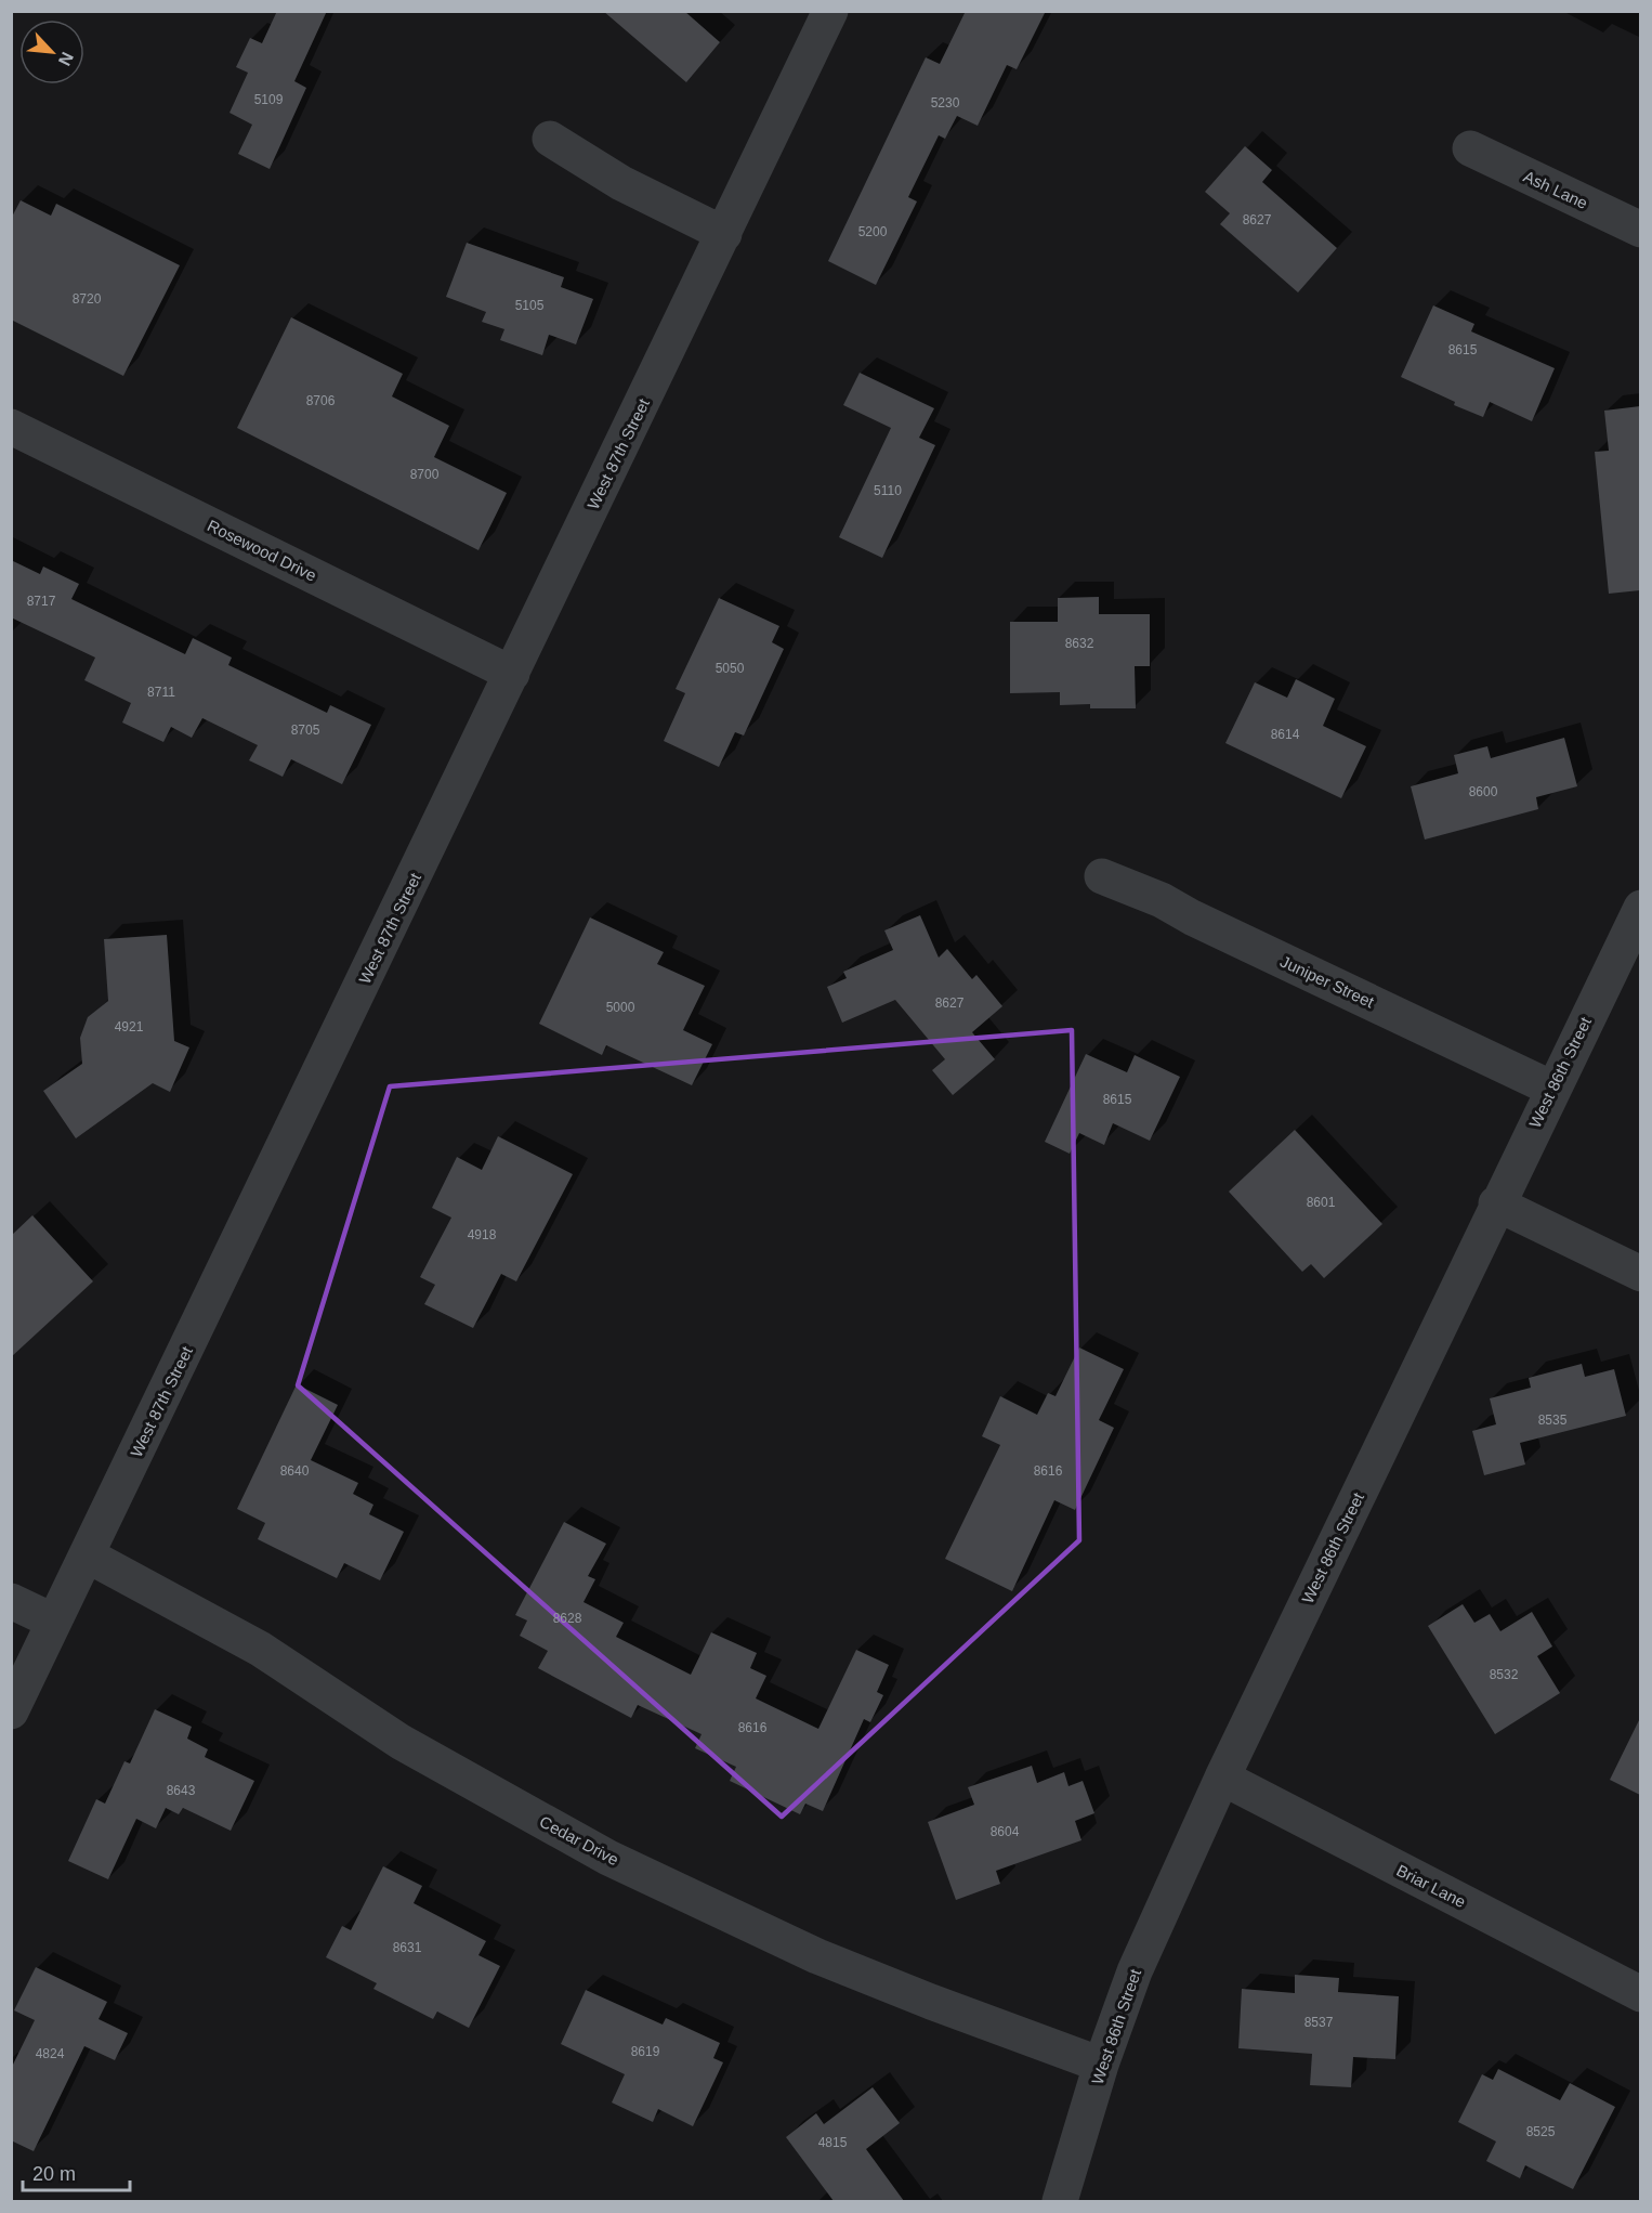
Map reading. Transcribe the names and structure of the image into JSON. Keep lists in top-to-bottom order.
{
  "streets": {
    "street": [
      "Ash Lane",
      "West 87th Street",
      "Rosewood Drive",
      "Juniper Street",
      "West 86th Street",
      "Cedar Drive",
      "Briar Lane"
    ]
  },
  "crossings": [
    ["West 87th Street", "Rosewood Drive"],
    ["West 87th Street", "Cedar Drive"],
    ["Juniper Street", "West 86th Street"],
    ["West 86th Street", "Cedar Drive"],
    ["West 86th Street", "Briar Lane"]
  ],
  "house_numbers": [
    "5109",
    "5230",
    "8627",
    "5200",
    "8720",
    "5105",
    "8615",
    "8706",
    "8700",
    "5110",
    "8717",
    "8632",
    "5050",
    "8711",
    "8705",
    "8614",
    "8600",
    "8627",
    "5000",
    "4921",
    "8615",
    "8601",
    "4918",
    "8535",
    "8640",
    "8616",
    "8628",
    "8532",
    "8616",
    "8643",
    "8604",
    "8631",
    "8537",
    "8619",
    "4824",
    "8525",
    "4815"
  ],
  "scale_bar": "20 m",
  "north": "bottom right"
}
